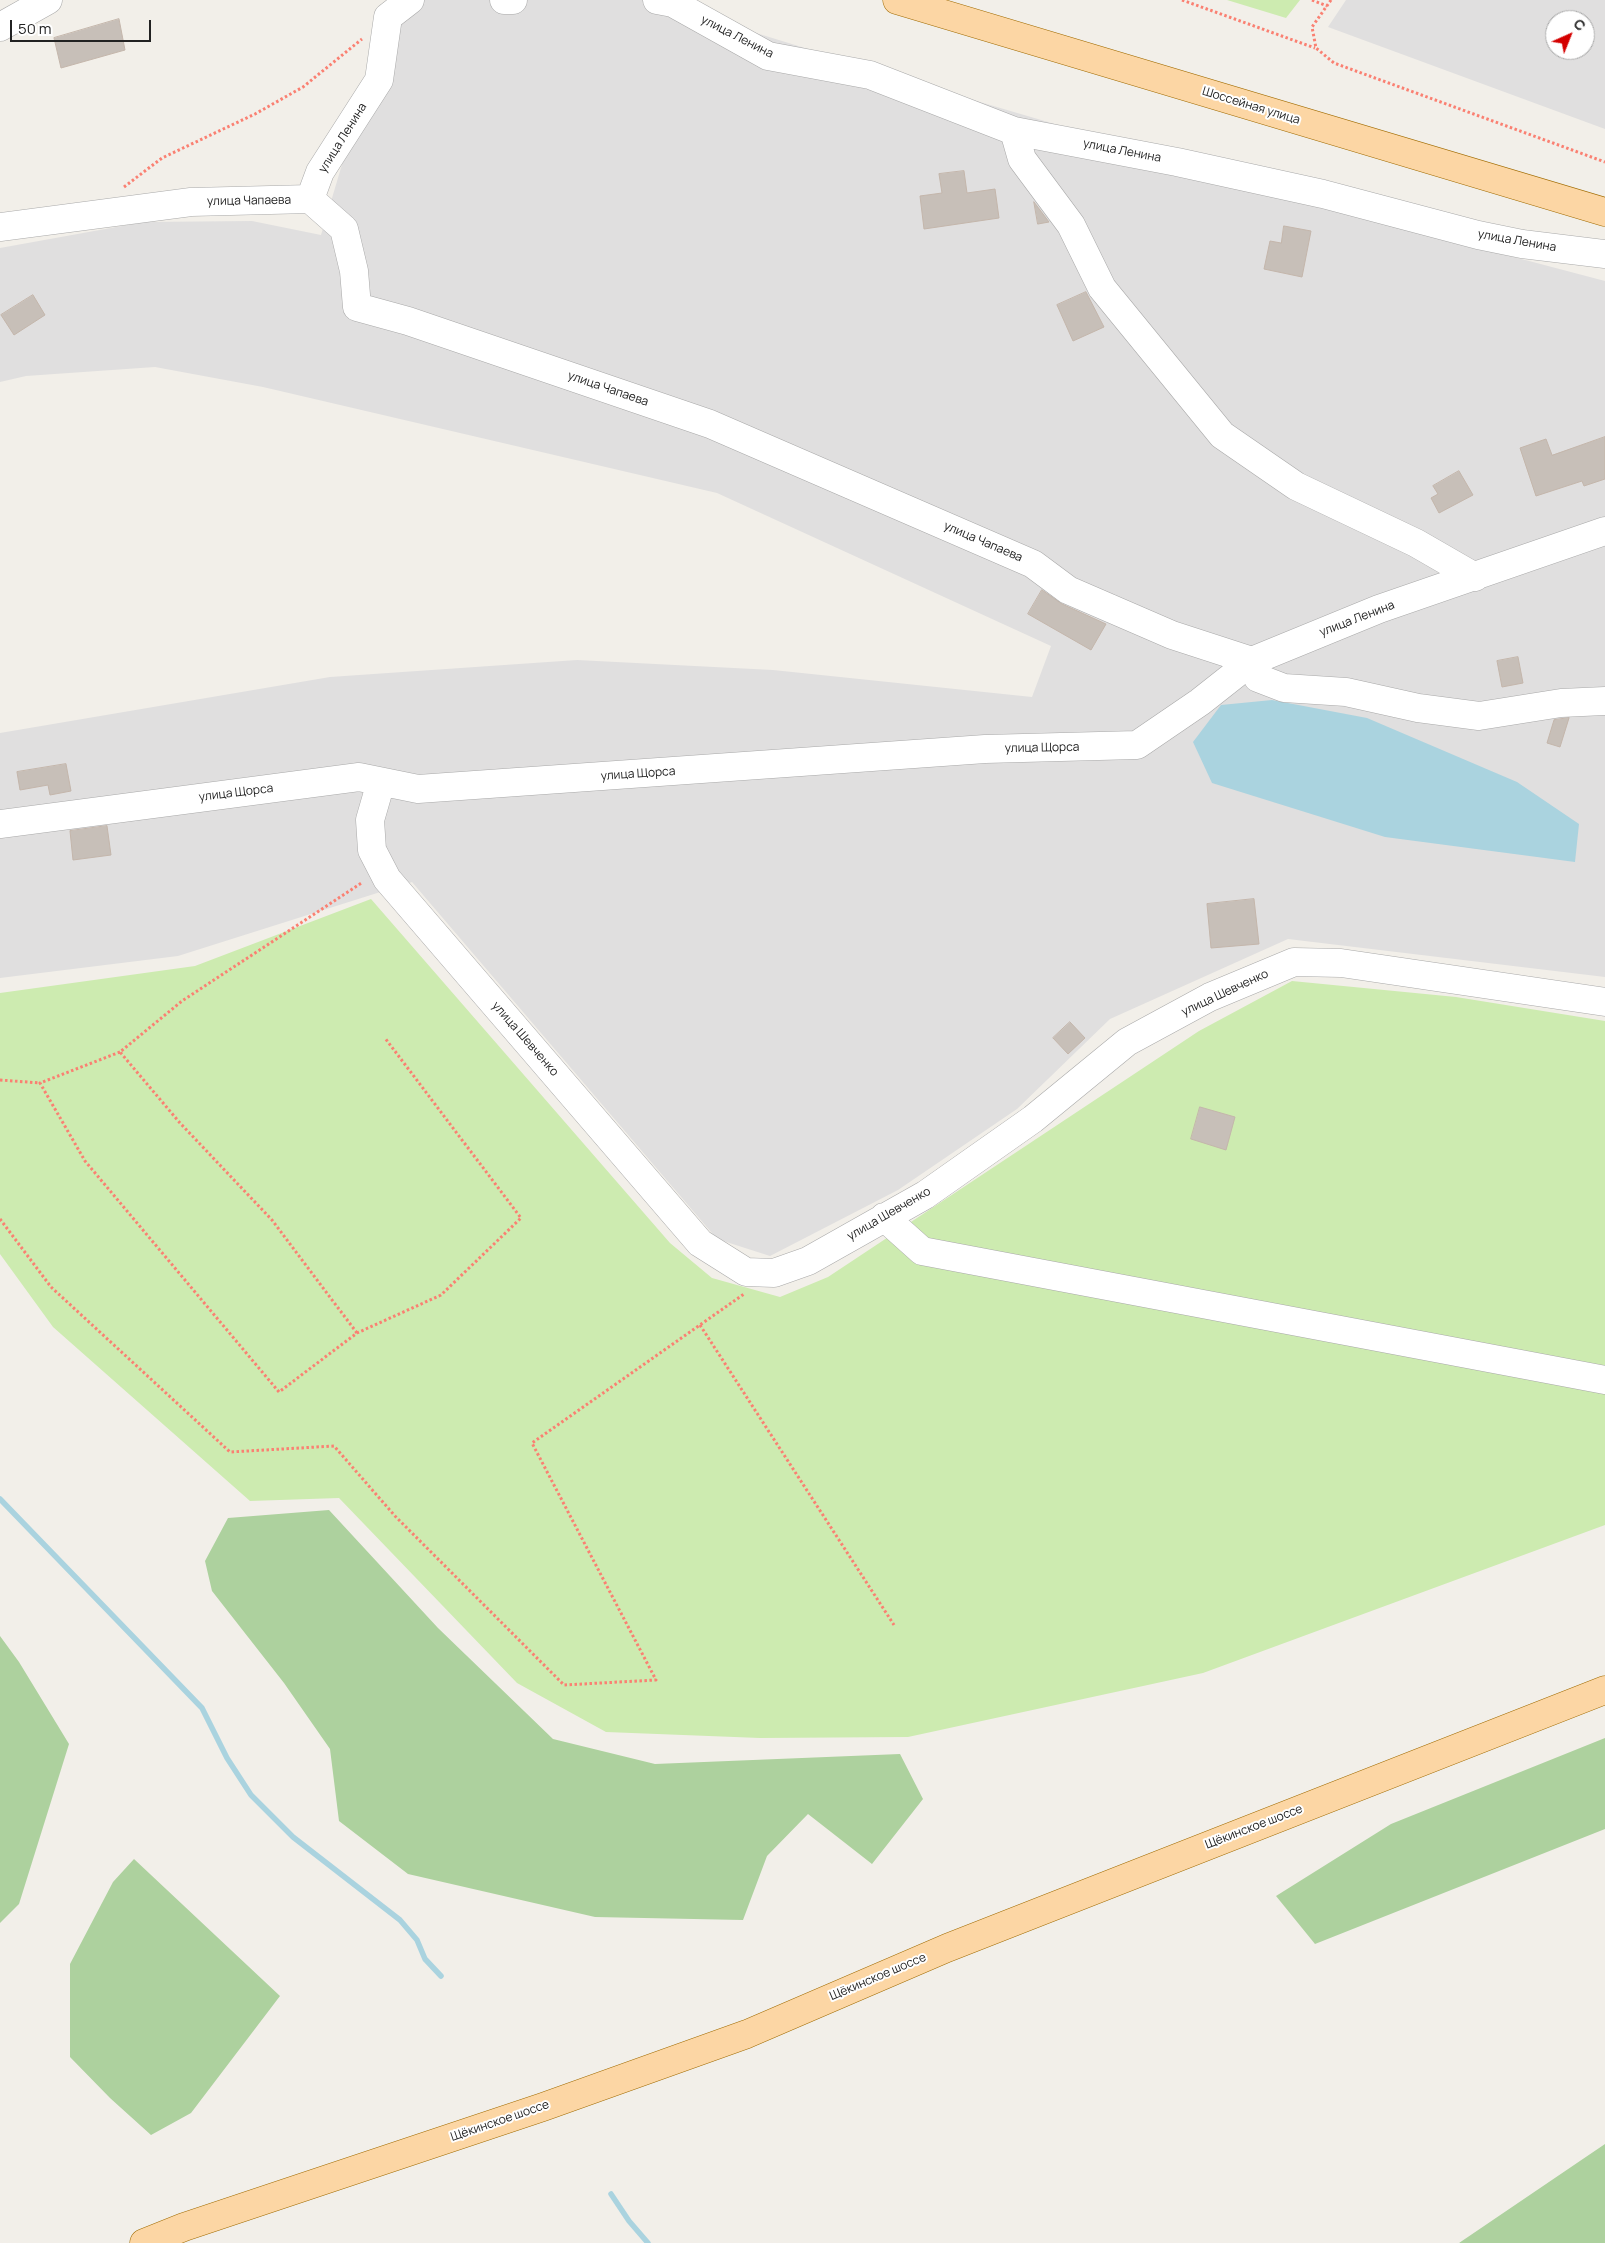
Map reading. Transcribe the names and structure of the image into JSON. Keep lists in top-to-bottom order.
{
  "streets": {
    "main road": ["Шоссейная улица", "Щёкинское шоссе"],
    "street": [
      "улица Ленина",
      "улица Чапаева",
      "улица Щорса",
      "улица Шевченко"
    ]
  },
  "crossings": [
    ["улица Ленина", "улица Чапаева"],
    ["улица Ленина", "улица Щорса"],
    ["улица Чапаева", "улица Щорса"],
    ["улица Щорса", "улица Шевченко"]
  ],
  "scale_bar": "50 m",
  "north": "top right"
}
